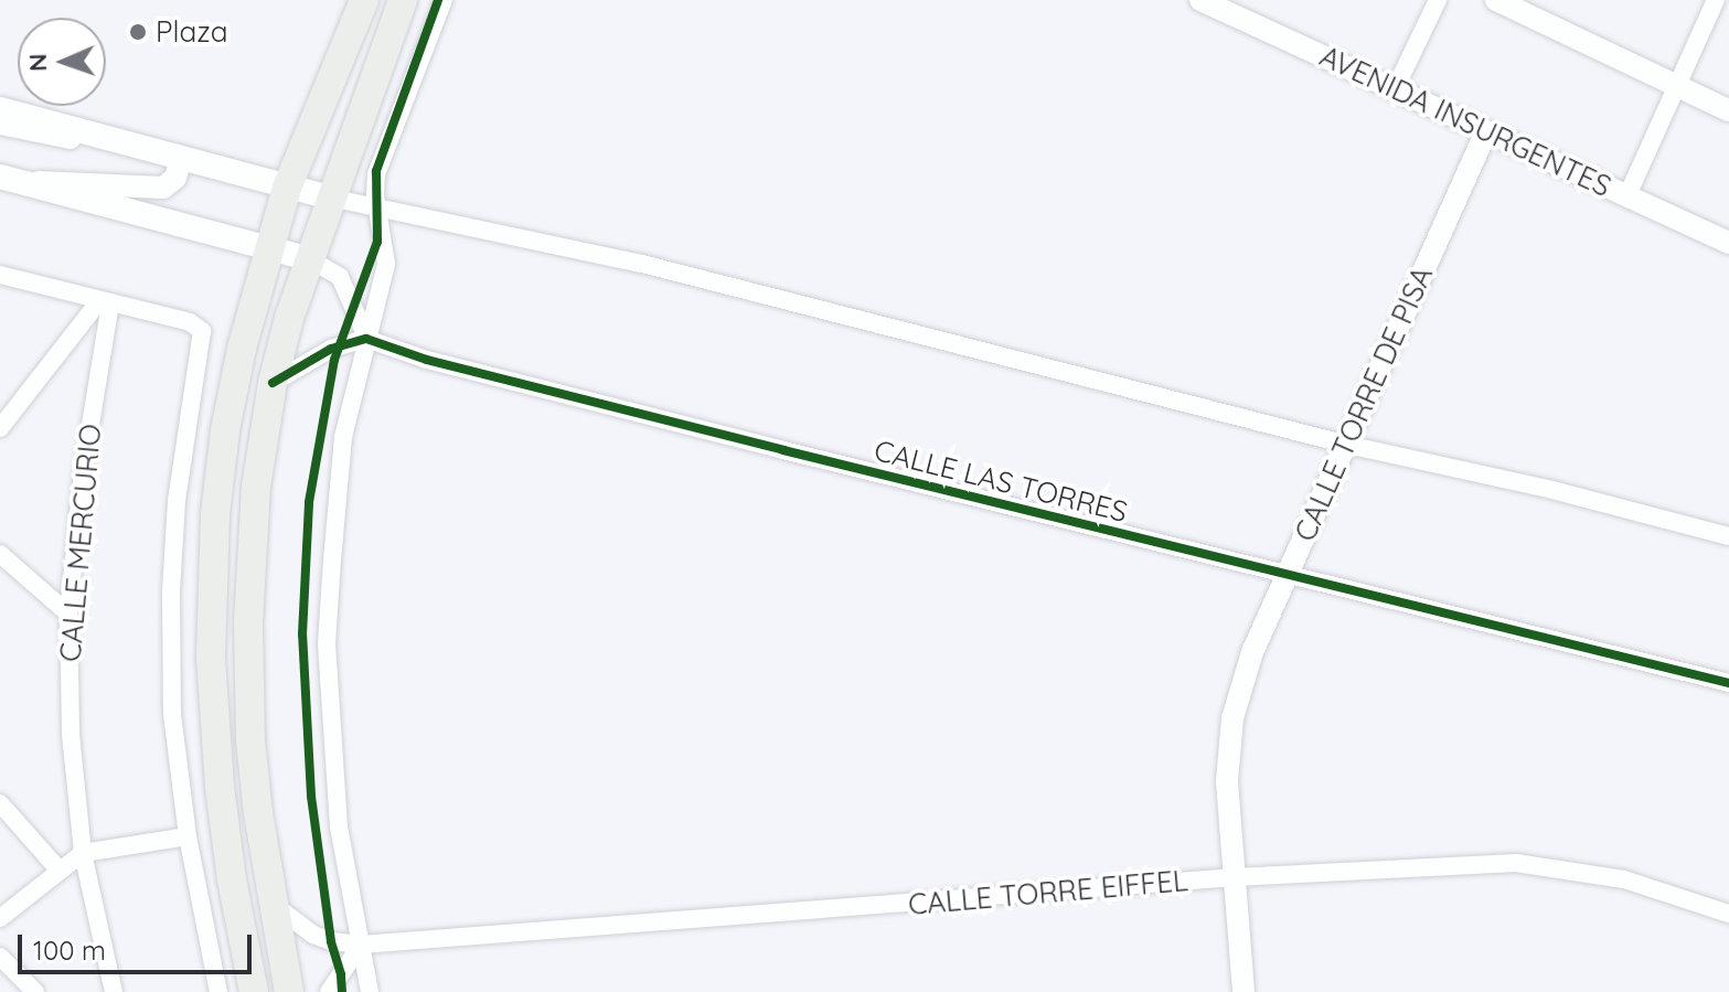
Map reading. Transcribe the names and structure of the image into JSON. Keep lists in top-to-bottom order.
{
  "streets": {
    "street": [
      "AVENIDA INSURGENTES",
      "CALLE TORRE DE PISA",
      "CALLE LAS TORRES",
      "CALLE MERCURIO",
      "CALLE TORRE EIFFEL"
    ]
  },
  "crossings": [
    ["AVENIDA INSURGENTES", "CALLE TORRE DE PISA"],
    ["CALLE TORRE DE PISA", "CALLE LAS TORRES"],
    ["CALLE TORRE DE PISA", "CALLE TORRE EIFFEL"]
  ],
  "places": ["Plaza"],
  "scale_bar": "100 m",
  "north": "left"
}
